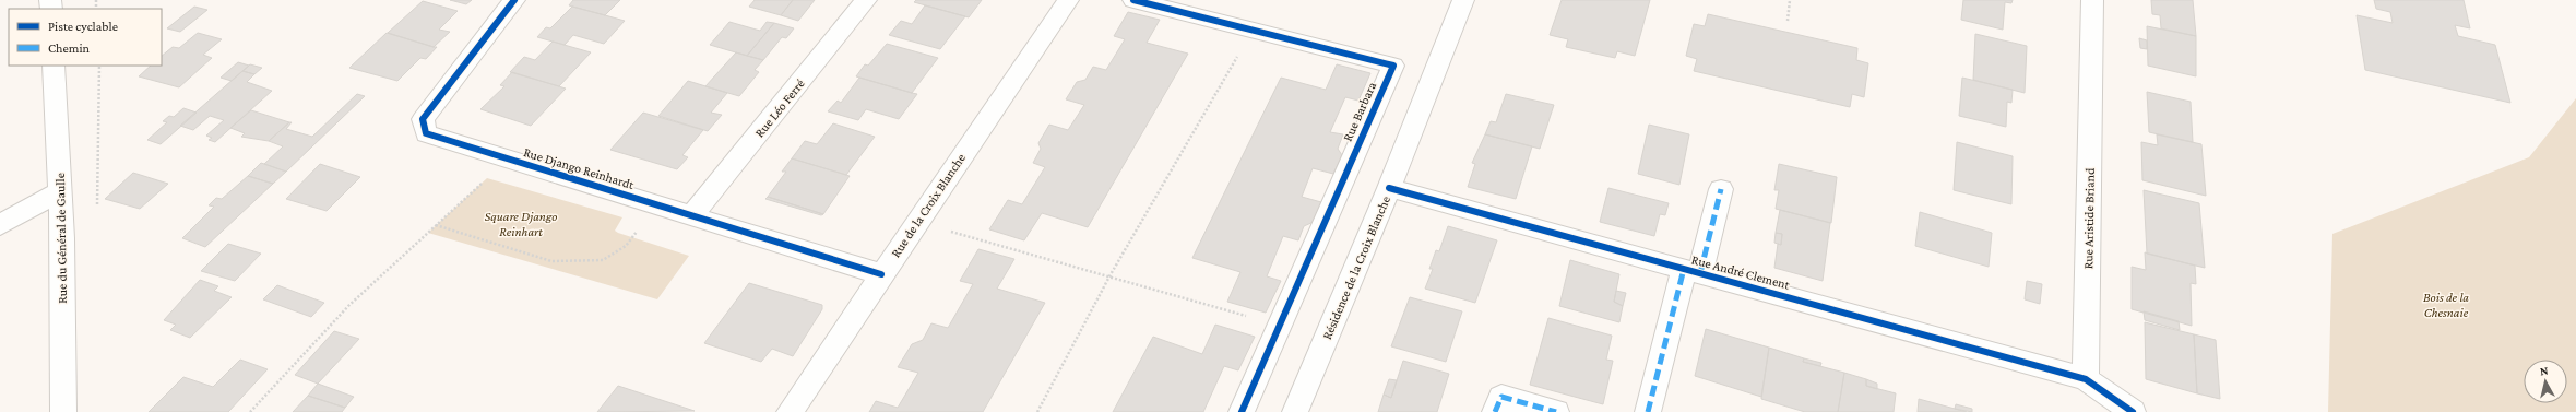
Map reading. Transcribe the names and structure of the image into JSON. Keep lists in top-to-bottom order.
{
  "streets": {
    "street": [
      "Rue Léo Ferré",
      "Rue Barbara",
      "Rue Django Reinhardt",
      "Rue de la Croix Blanche",
      "Rue Aristide Briand",
      "Rue du Général de Gaulle",
      "Résidence de la Croix Blanche",
      "Rue André Clement"
    ]
  },
  "crossings": [
    ["Rue Léo Ferré", "Rue Django Reinhardt"],
    ["Rue Django Reinhardt", "Rue de la Croix Blanche"],
    ["Rue Aristide Briand", "Rue André Clement"],
    ["Résidence de la Croix Blanche", "Rue André Clement"]
  ],
  "parks": ["Square Django Reinhart", "Bois de la Chesnaie"],
  "legend": ["Piste cyclable", "Chemin"],
  "north": "top"
}
